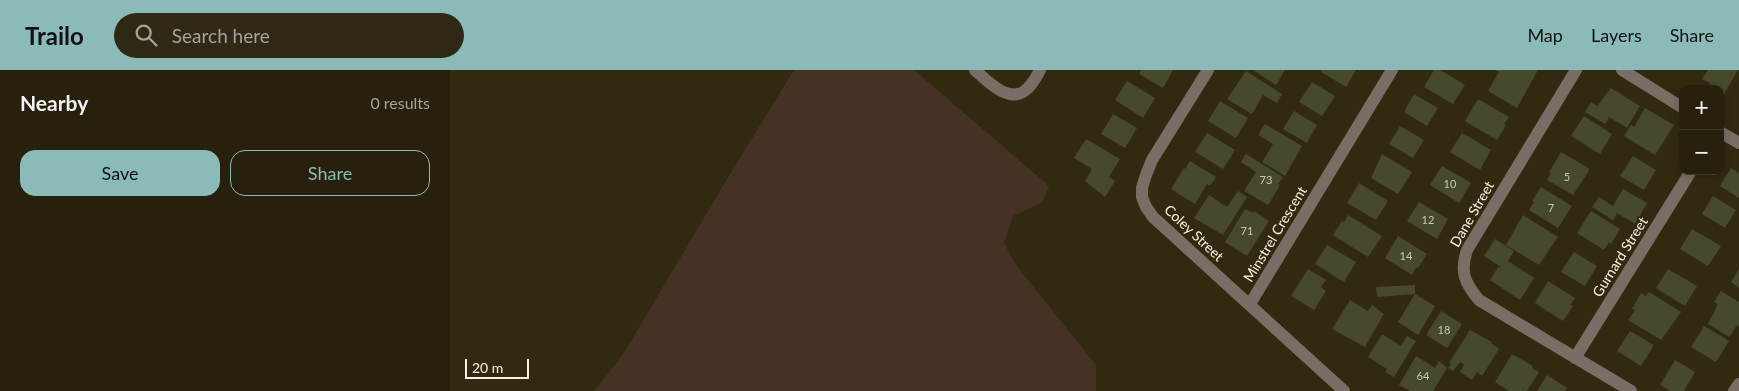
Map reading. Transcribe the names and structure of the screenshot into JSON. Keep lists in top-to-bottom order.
{
  "streets": {
    "street": [
      "Dane Street",
      "Coley Street",
      "Minstrel Crescent",
      "Gurnard Street"
    ]
  },
  "crossings": [
    ["Dane Street", "Gurnard Street"],
    ["Coley Street", "Minstrel Crescent"]
  ],
  "house_numbers": [
    "5",
    "73",
    "10",
    "7",
    "12",
    "71",
    "14",
    "18",
    "64"
  ],
  "scale_bar": "20 m",
  "page": {
    "header": "Trailo",
    "search": "Search here",
    "nav": ["Map", "Layers", "Share"],
    "heading": ["Nearby", "0 results"],
    "map_buttons": ["+", "−"],
    "buttons": ["Save", "Share"],
    "scale": "20 m"
  }
}
